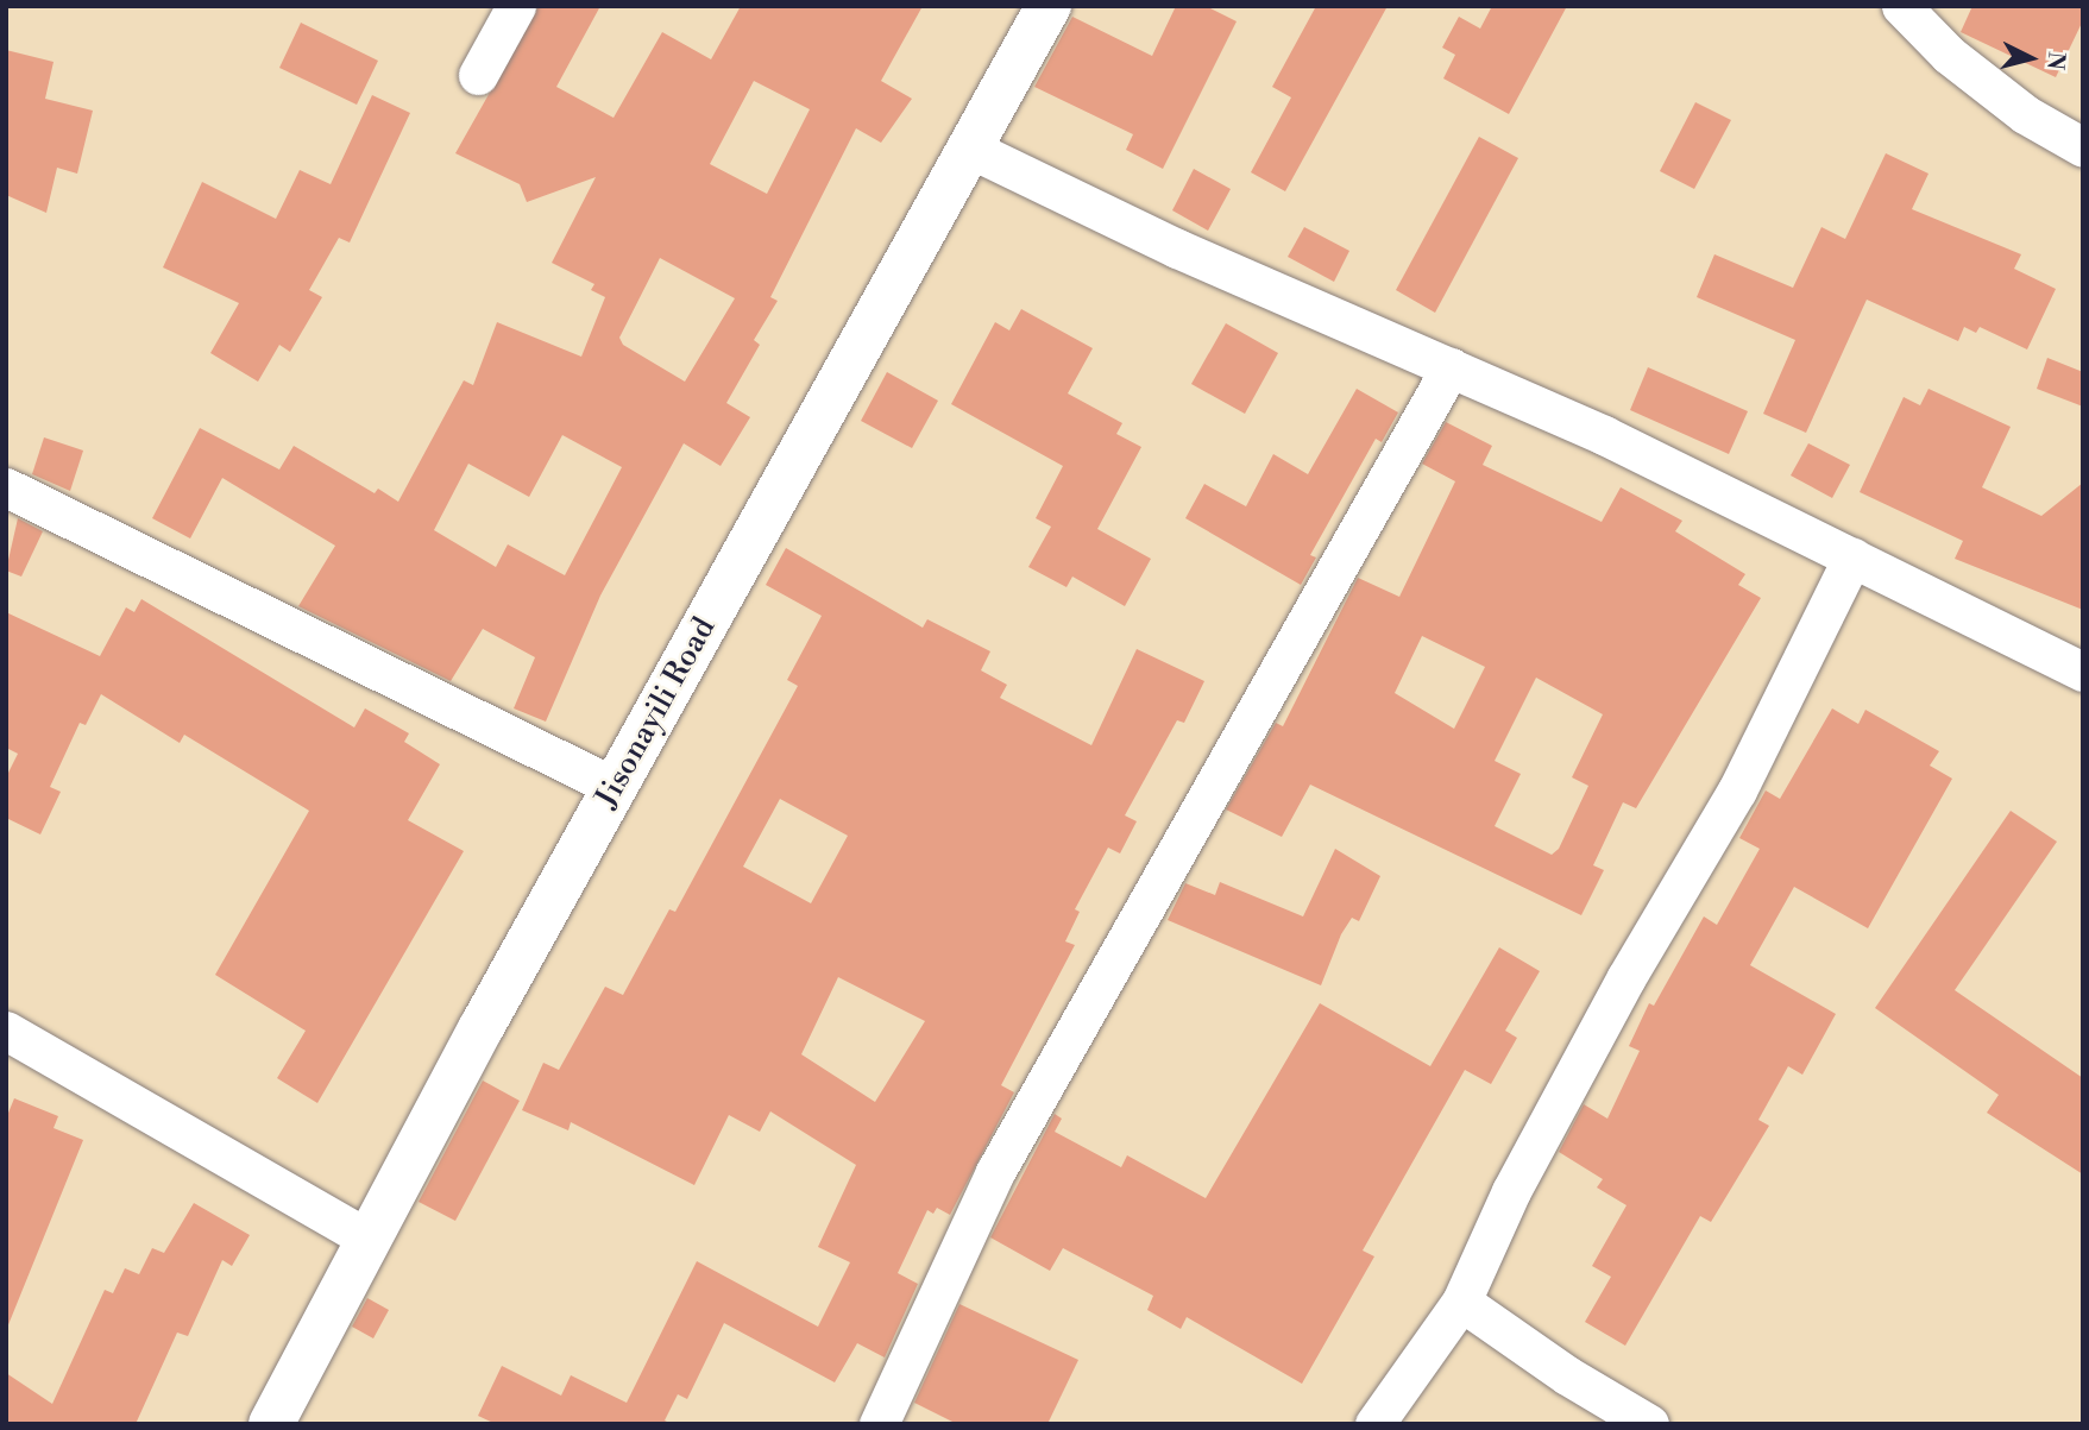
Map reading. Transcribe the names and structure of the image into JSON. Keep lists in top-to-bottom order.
{
  "streets": {
    "street": ["Jisonayili Road"]
  },
  "north": "right"
}
